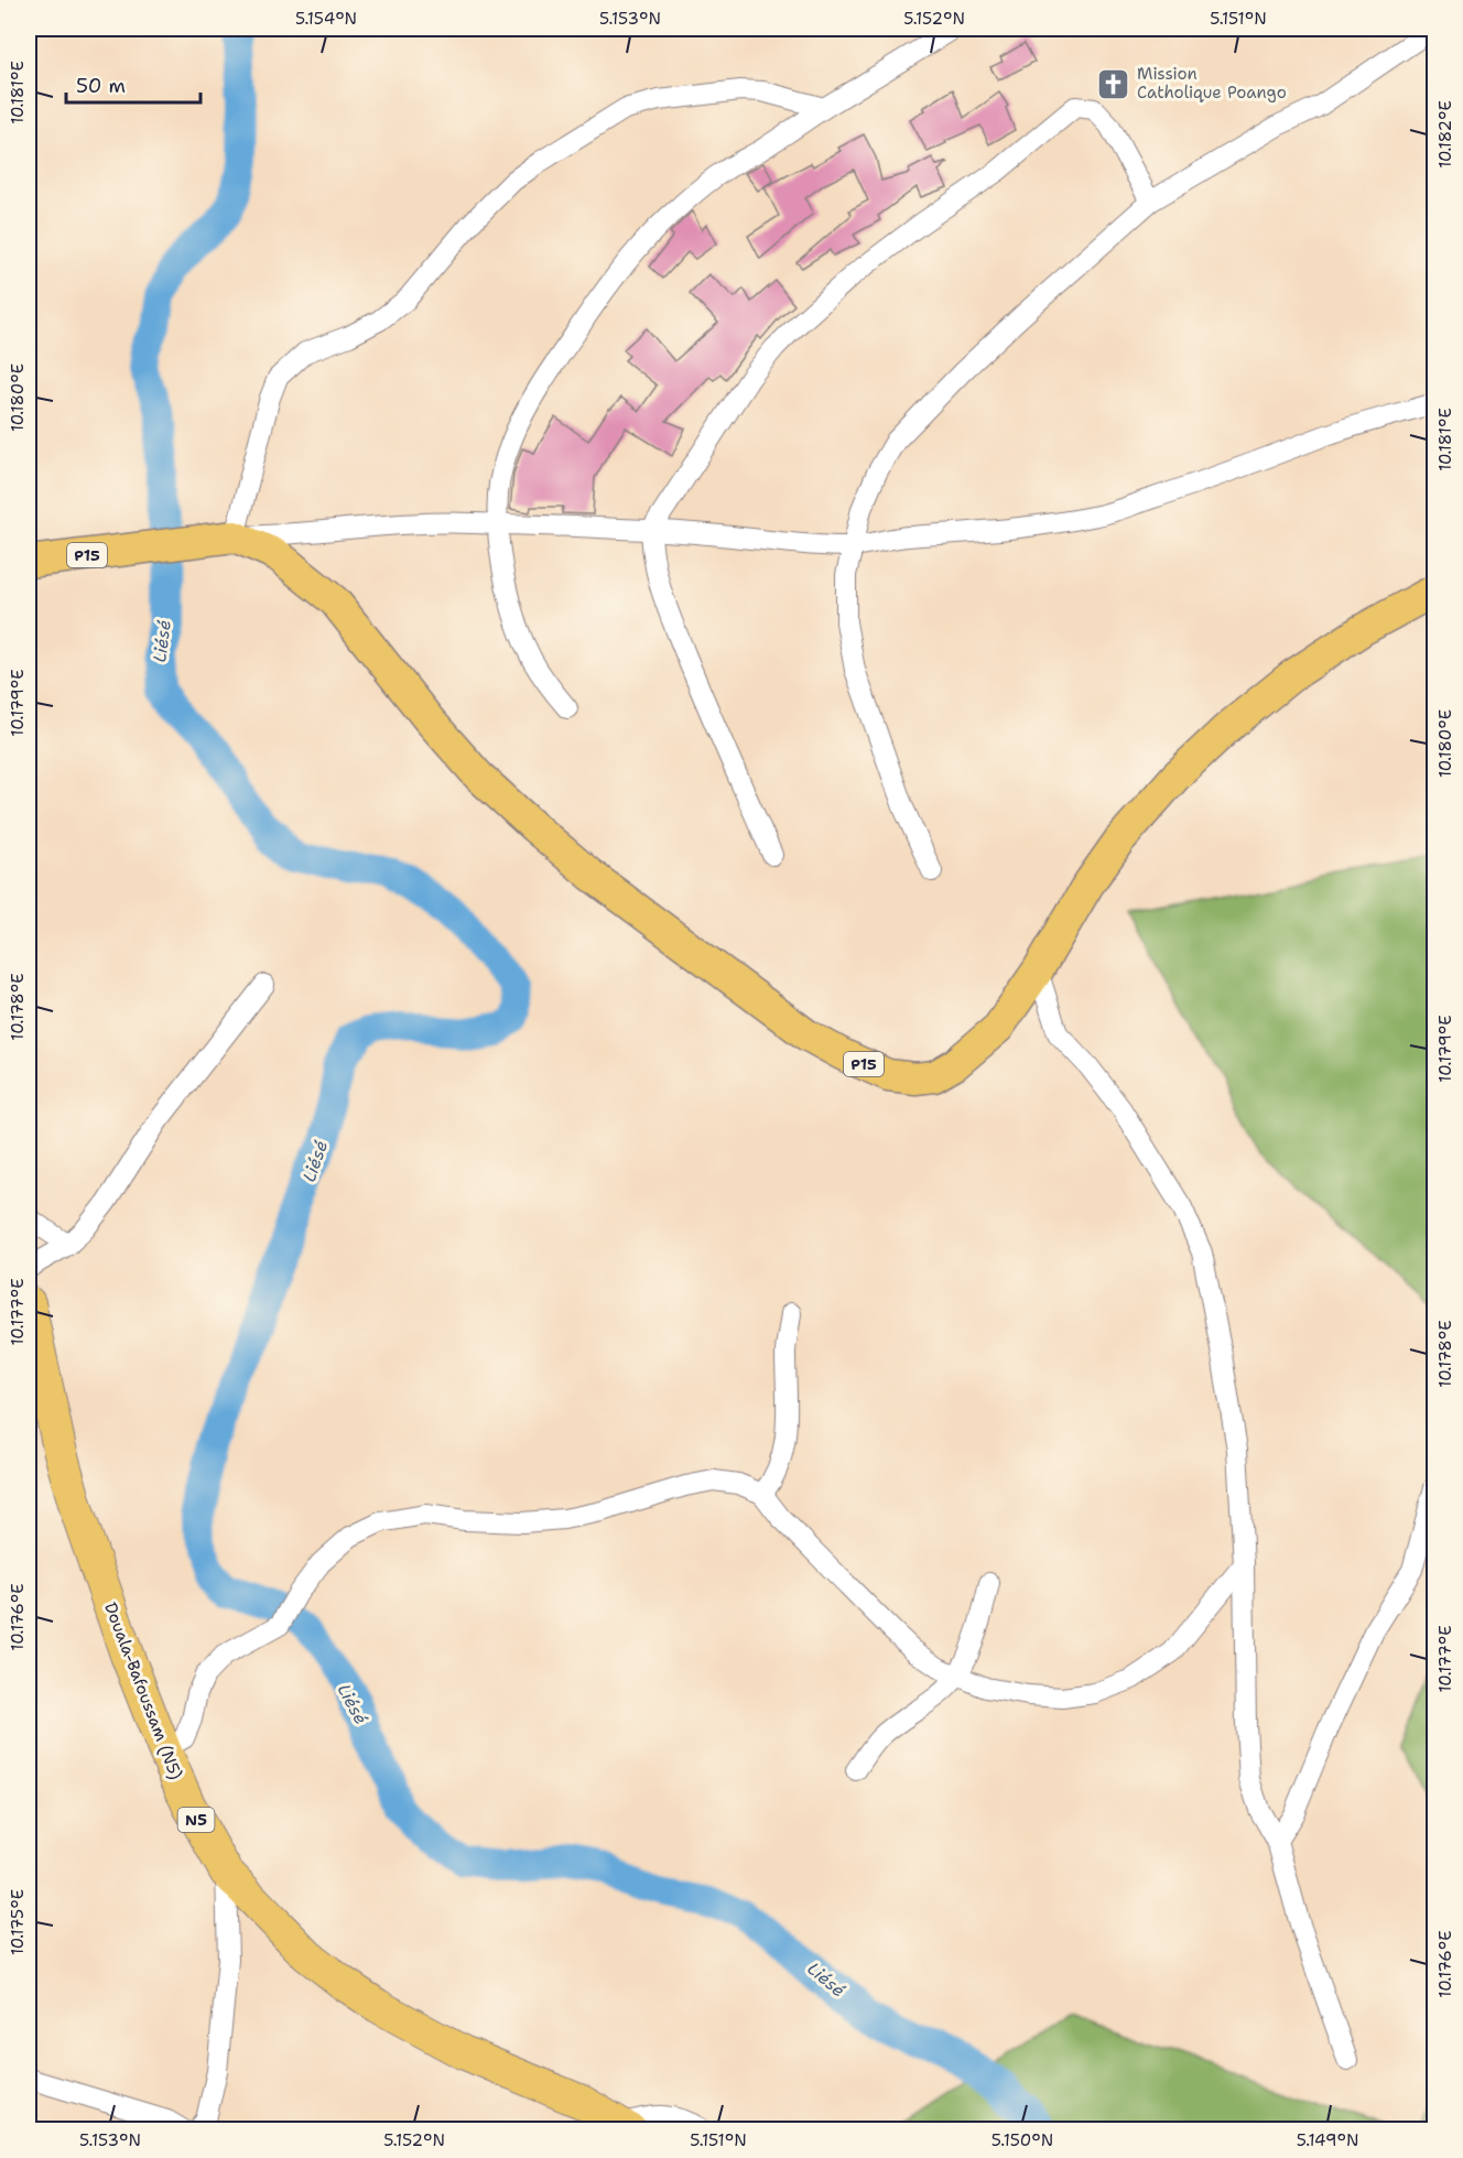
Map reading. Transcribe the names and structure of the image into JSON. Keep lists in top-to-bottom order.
{
  "streets": {
    "highway": ["Douala-Bafoussam (N5)", "N5"],
    "main road": ["P15"]
  },
  "water": ["Liésé"],
  "places": {
    "church": ["Mission Catholique Poango"]
  },
  "scale_bar": "50 m",
  "coordinates": [
    "5.154°N",
    "5.153°N",
    "5.152°N",
    "5.151°N",
    "10.181°E",
    "10.182°E",
    "10.180°E",
    "10.179°E",
    "10.178°E",
    "10.177°E",
    "10.176°E",
    "10.175°E",
    "5.150°N",
    "5.149°N"
  ]
}
